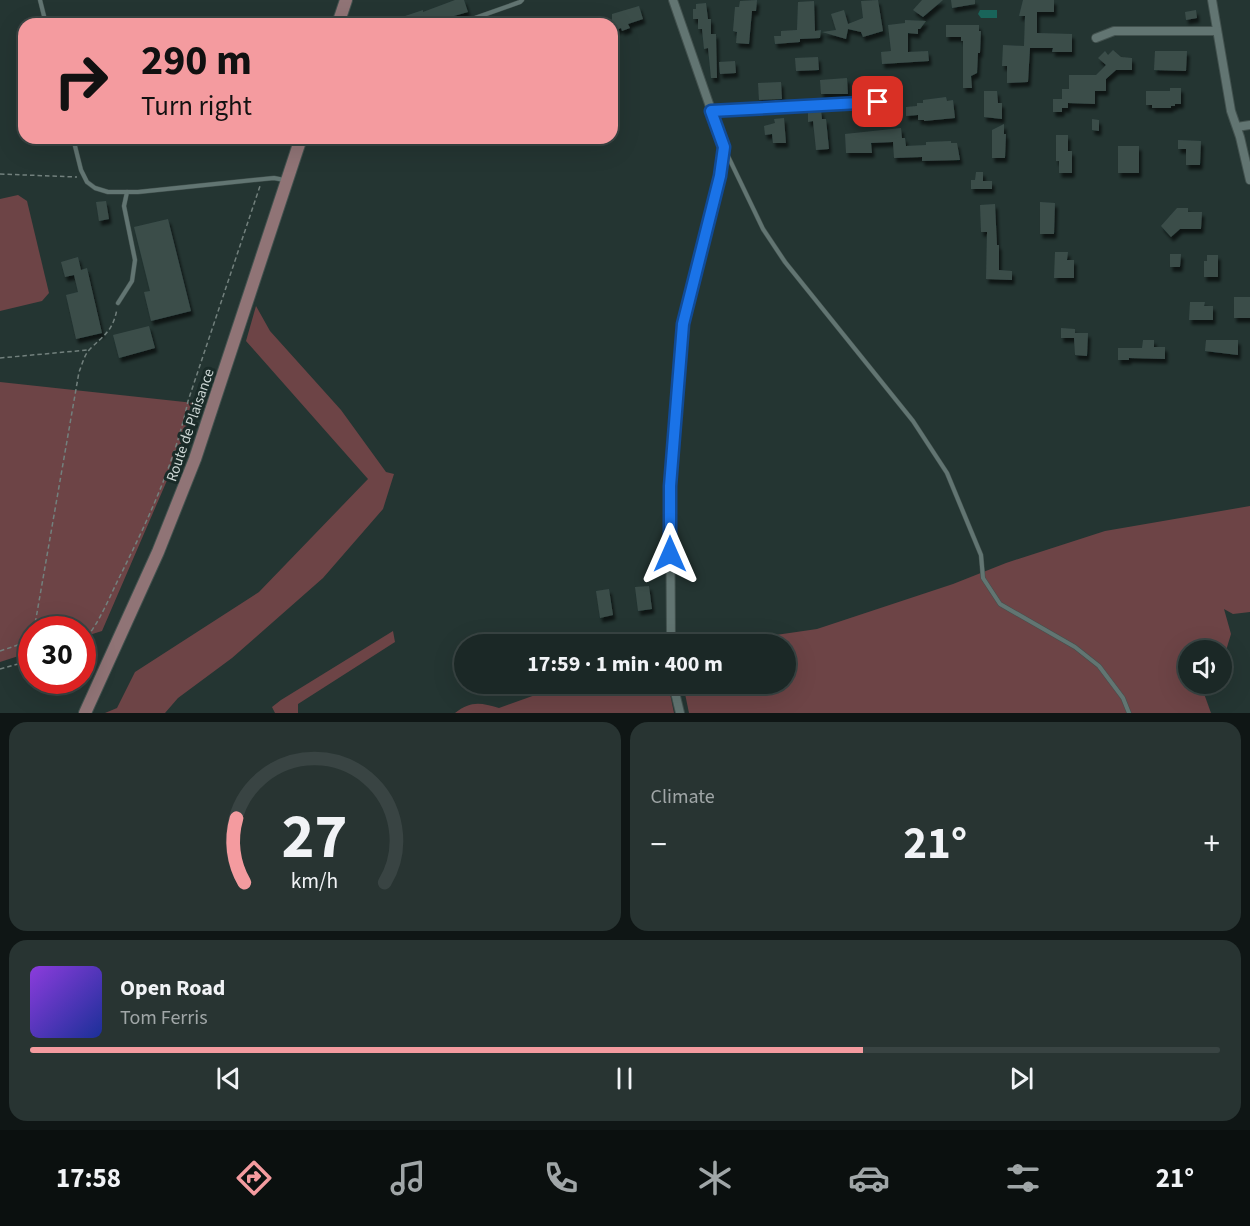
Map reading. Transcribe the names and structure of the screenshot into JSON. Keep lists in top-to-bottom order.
{
  "streets": {
    "main road": ["Route de Plaisance"]
  },
  "page": {
    "turn": ["290 m", "Turn right"],
    "limit": "30",
    "trip": "17:59 · 1 min · 400 m",
    "tile": "Climate",
    "heat": ["−", "21°", "+"],
    "song": ["Open Road", "Tom Ferris"],
    "tabs": ["17:58", "21°"],
    "gauge": ["27", "km/h"]
  }
}
